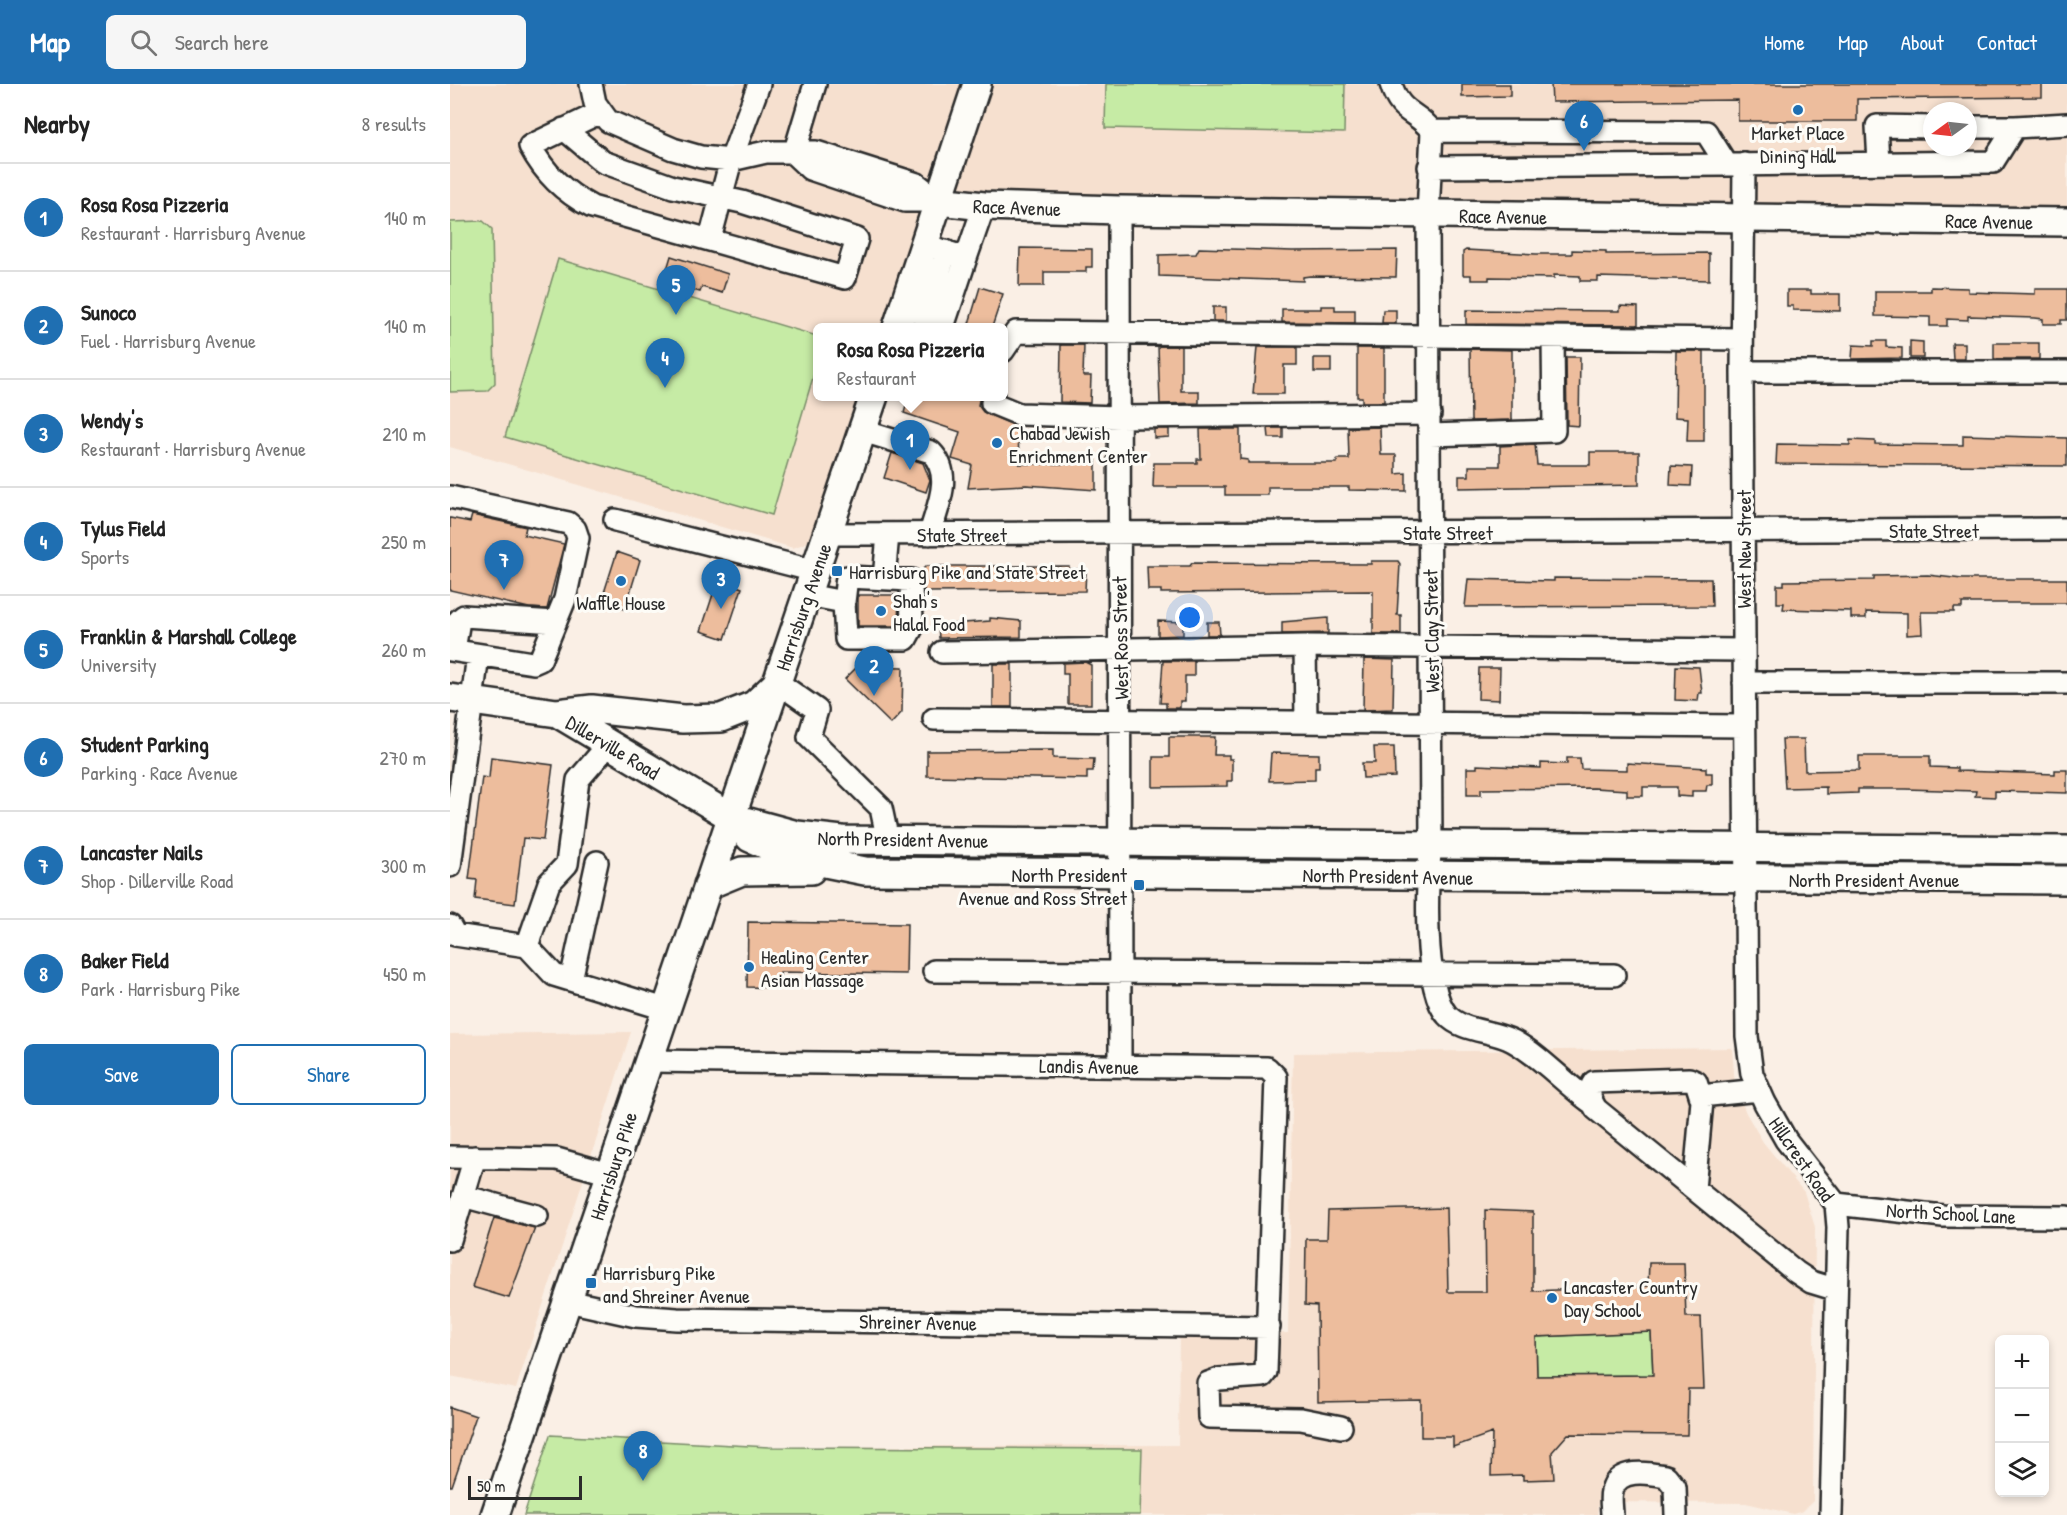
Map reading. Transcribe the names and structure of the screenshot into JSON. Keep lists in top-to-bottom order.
{
  "streets": {
    "main road": [
      "Race Avenue",
      "Harrisburg Avenue",
      "Dillerville Road",
      "North President Avenue",
      "Harrisburg Pike"
    ],
    "street": [
      "State Street",
      "West New Street",
      "West Clay Street",
      "West Ross Street",
      "Landis Avenue",
      "Hillcrest Road",
      "North School Lane",
      "Shreiner Avenue"
    ]
  },
  "crossings": [
    ["Race Avenue", "West New Street"],
    ["Race Avenue", "West Clay Street"],
    ["Race Avenue", "West Ross Street"],
    ["State Street", "West New Street"],
    ["State Street", "Harrisburg Avenue"],
    ["State Street", "West Clay Street"],
    ["State Street", "West Ross Street"],
    ["West New Street", "North President Avenue"],
    ["West New Street", "Hillcrest Road"],
    ["Harrisburg Avenue", "Dillerville Road"],
    ["Harrisburg Avenue", "North President Avenue"],
    ["Harrisburg Avenue", "Harrisburg Pike"],
    ["West Clay Street", "North President Avenue"],
    ["West Clay Street", "Hillcrest Road"],
    ["West Ross Street", "North President Avenue"],
    ["West Ross Street", "Landis Avenue"],
    ["Dillerville Road", "North President Avenue"],
    ["Dillerville Road", "Harrisburg Pike"],
    ["North President Avenue", "Hillcrest Road"],
    ["North President Avenue", "Harrisburg Pike"],
    ["Landis Avenue", "Harrisburg Pike"],
    ["Landis Avenue", "Shreiner Avenue"],
    ["Hillcrest Road", "North School Lane"],
    ["Harrisburg Pike", "Shreiner Avenue"]
  ],
  "places": {
    "other": [
      "Market Place Dining Hall",
      "Chabad Jewish Enrichment Center",
      "Waffle House",
      "Shah's Halal Food",
      "Healing Center Asian Massage",
      "Lancaster Country Day School"
    ],
    "transit": ["Harrisburg Pike and State Street", "North President Avenue and Ross Street", "Harrisburg Pike and Shreiner Avenue"]
  },
  "scale_bar": "50 m",
  "north": "left",
  "page": {
    "header": "Map",
    "search": "Search here",
    "nav": [
      "Home",
      "Map",
      "About",
      "Contact"
    ],
    "heading": ["Nearby", "8 results"],
    "pins": [
      "6",
      "5",
      "4",
      "1",
      "7",
      "3",
      "2",
      "8"
    ],
    "list": [
      {
        "mark": "1",
        "name": "Rosa Rosa Pizzeria",
        "note": "Restaurant · Harrisburg Avenue",
        "value": "140 m"
      },
      {
        "mark": "2",
        "name": "Sunoco",
        "note": "Fuel · Harrisburg Avenue",
        "value": "140 m"
      },
      {
        "mark": "3",
        "name": "Wendy's",
        "note": "Restaurant · Harrisburg Avenue",
        "value": "210 m"
      },
      {
        "mark": "4",
        "name": "Tylus Field",
        "note": "Sports",
        "value": "250 m"
      },
      {
        "mark": "5",
        "name": "Franklin & Marshall College",
        "note": "University",
        "value": "260 m"
      },
      {
        "mark": "6",
        "name": "Student Parking",
        "note": "Parking · Race Avenue",
        "value": "270 m"
      },
      {
        "mark": "7",
        "name": "Lancaster Nails",
        "note": "Shop · Dillerville Road",
        "value": "300 m"
      },
      {
        "mark": "8",
        "name": "Baker Field",
        "note": "Park · Harrisburg Pike",
        "value": "450 m"
      }
    ],
    "popup": ["Rosa Rosa Pizzeria", "Restaurant"],
    "buttons": ["Save", "Share"],
    "map_buttons": ["+", "−"],
    "scale": "50 m"
  }
}
